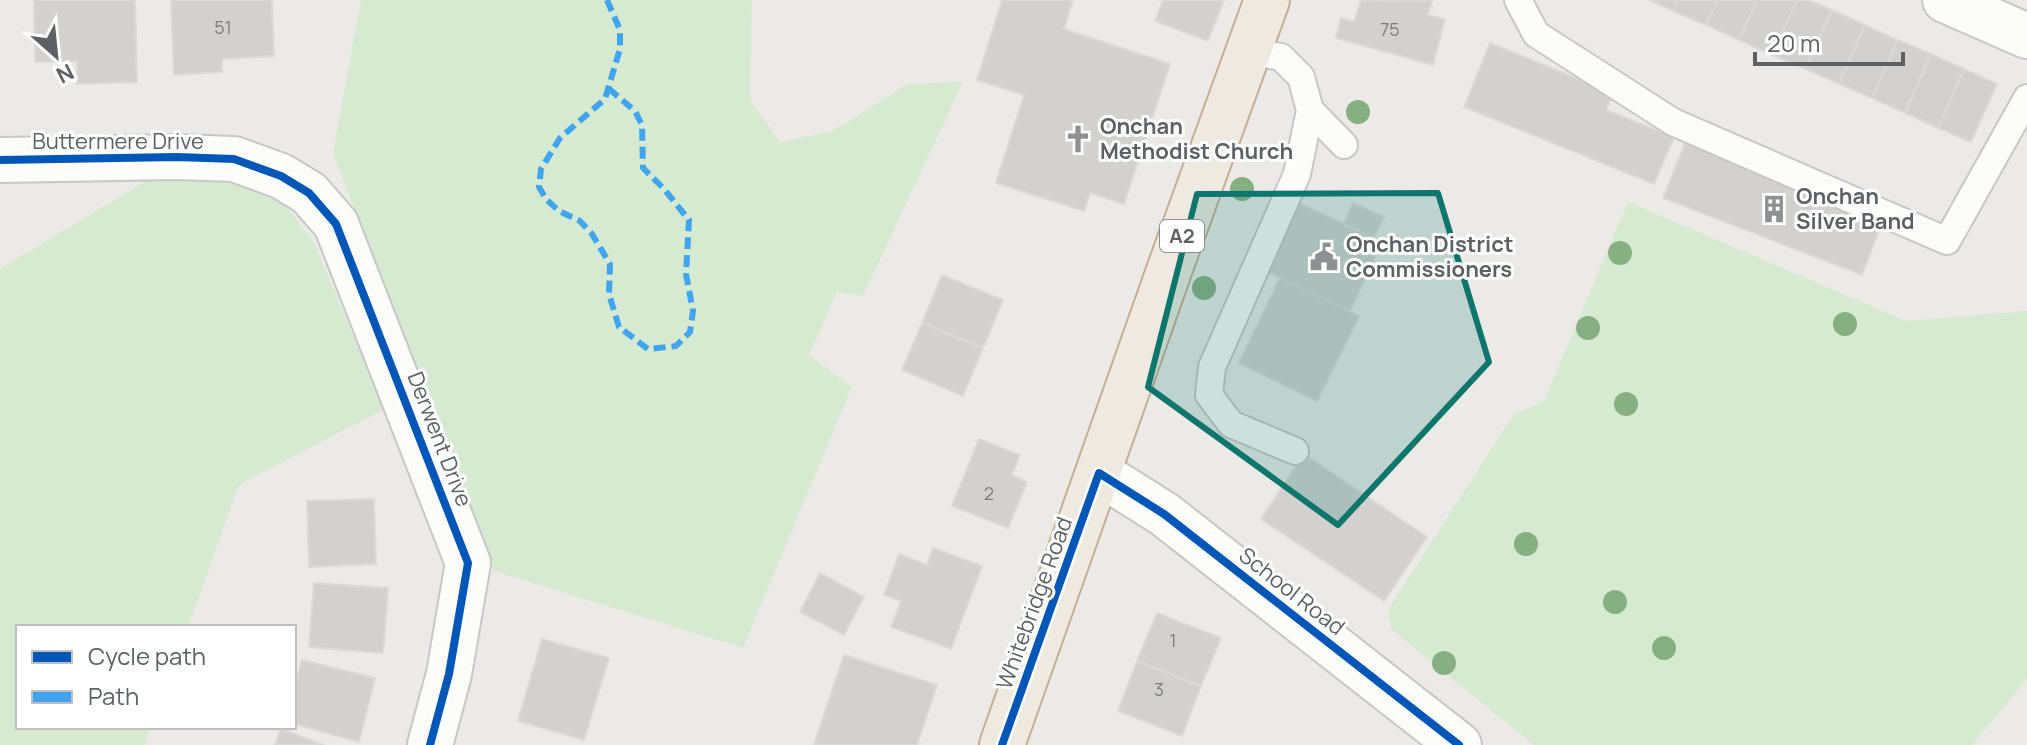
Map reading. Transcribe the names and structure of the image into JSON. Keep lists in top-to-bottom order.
{
  "streets": {
    "highway": ["A2", "Whitebridge Road"],
    "street": ["Buttermere Drive", "Derwent Drive", "School Road"]
  },
  "crossings": [
    ["Buttermere Drive", "Derwent Drive"],
    ["A2", "School Road"],
    ["A2", "Whitebridge Road"],
    ["School Road", "Whitebridge Road"]
  ],
  "places": {
    "church": ["Onchan Methodist Church"],
    "building": ["Onchan Silver Band"],
    "public building": ["Onchan District Commissioners"]
  },
  "house_numbers": [
    "51",
    "75",
    "2",
    "1",
    "3"
  ],
  "legend": ["Cycle path", "Path"],
  "scale_bar": "20 m",
  "north": "bottom right"
}
